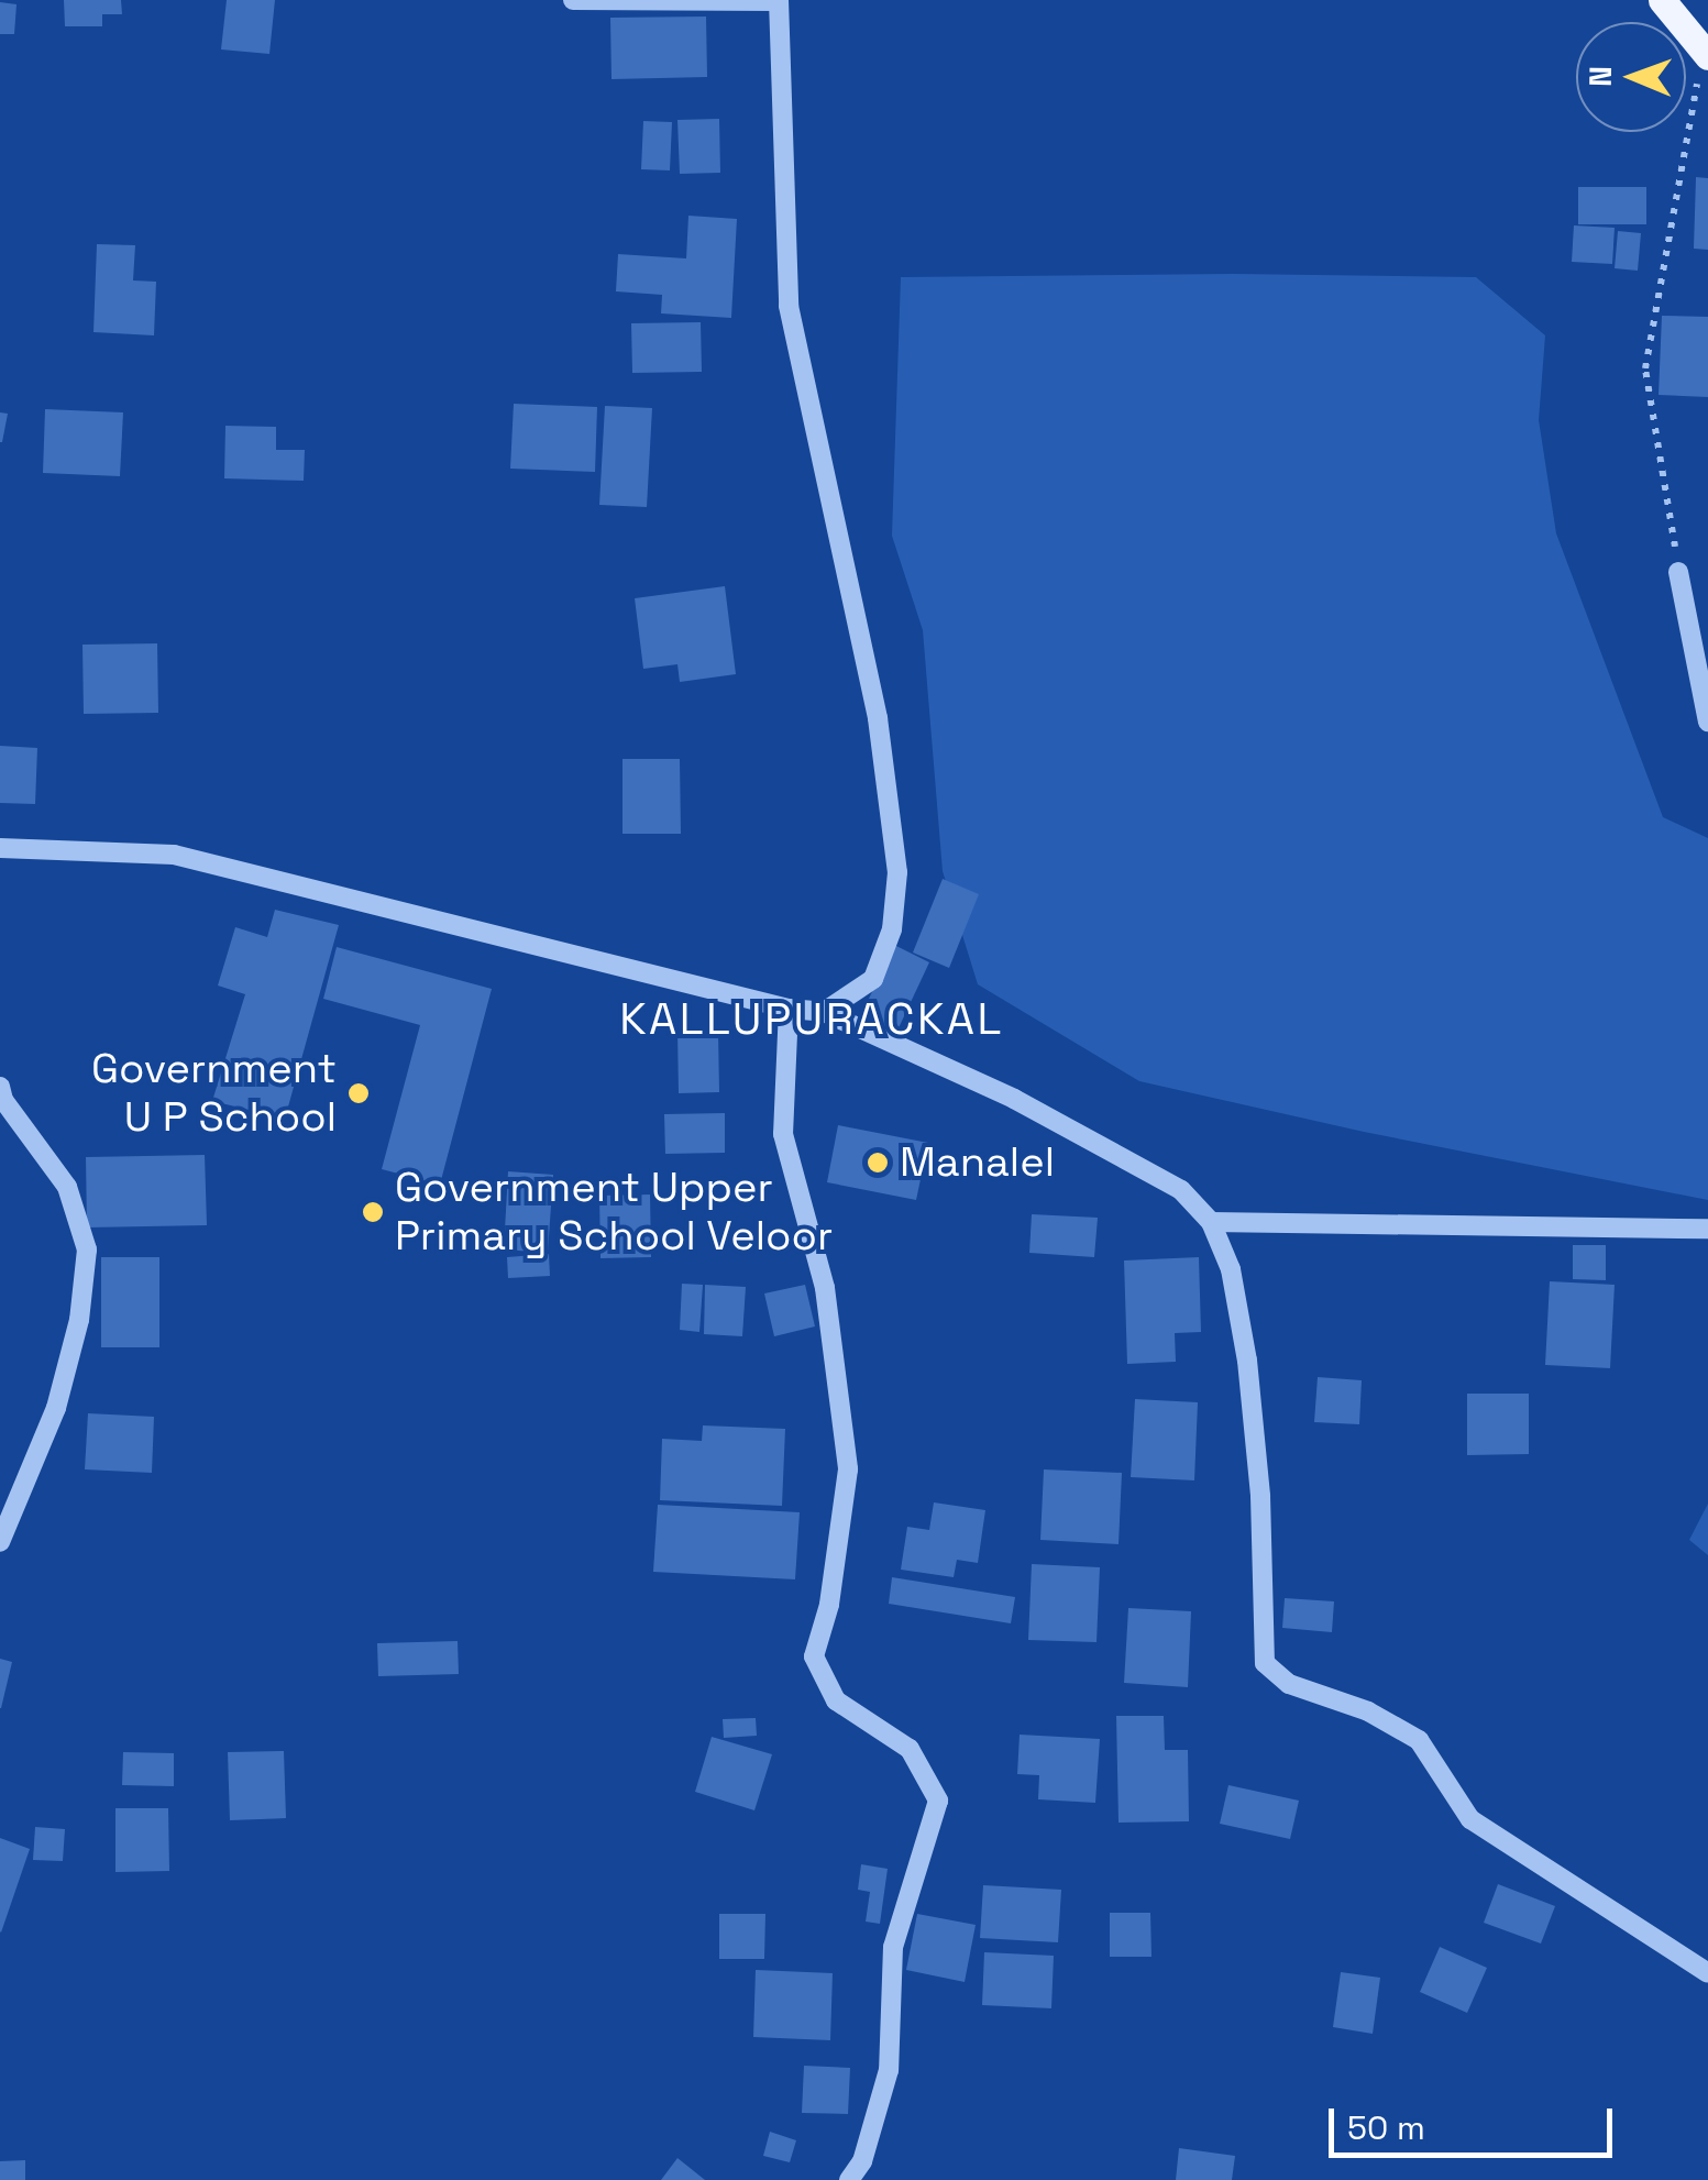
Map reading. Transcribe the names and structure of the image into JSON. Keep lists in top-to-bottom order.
{
  "districts": ["KALLUPURACKAL"],
  "places": ["Government U P School", "Manalel", "Government Upper Primary School Veloor"],
  "scale_bar": "50 m",
  "north": "left"
}
